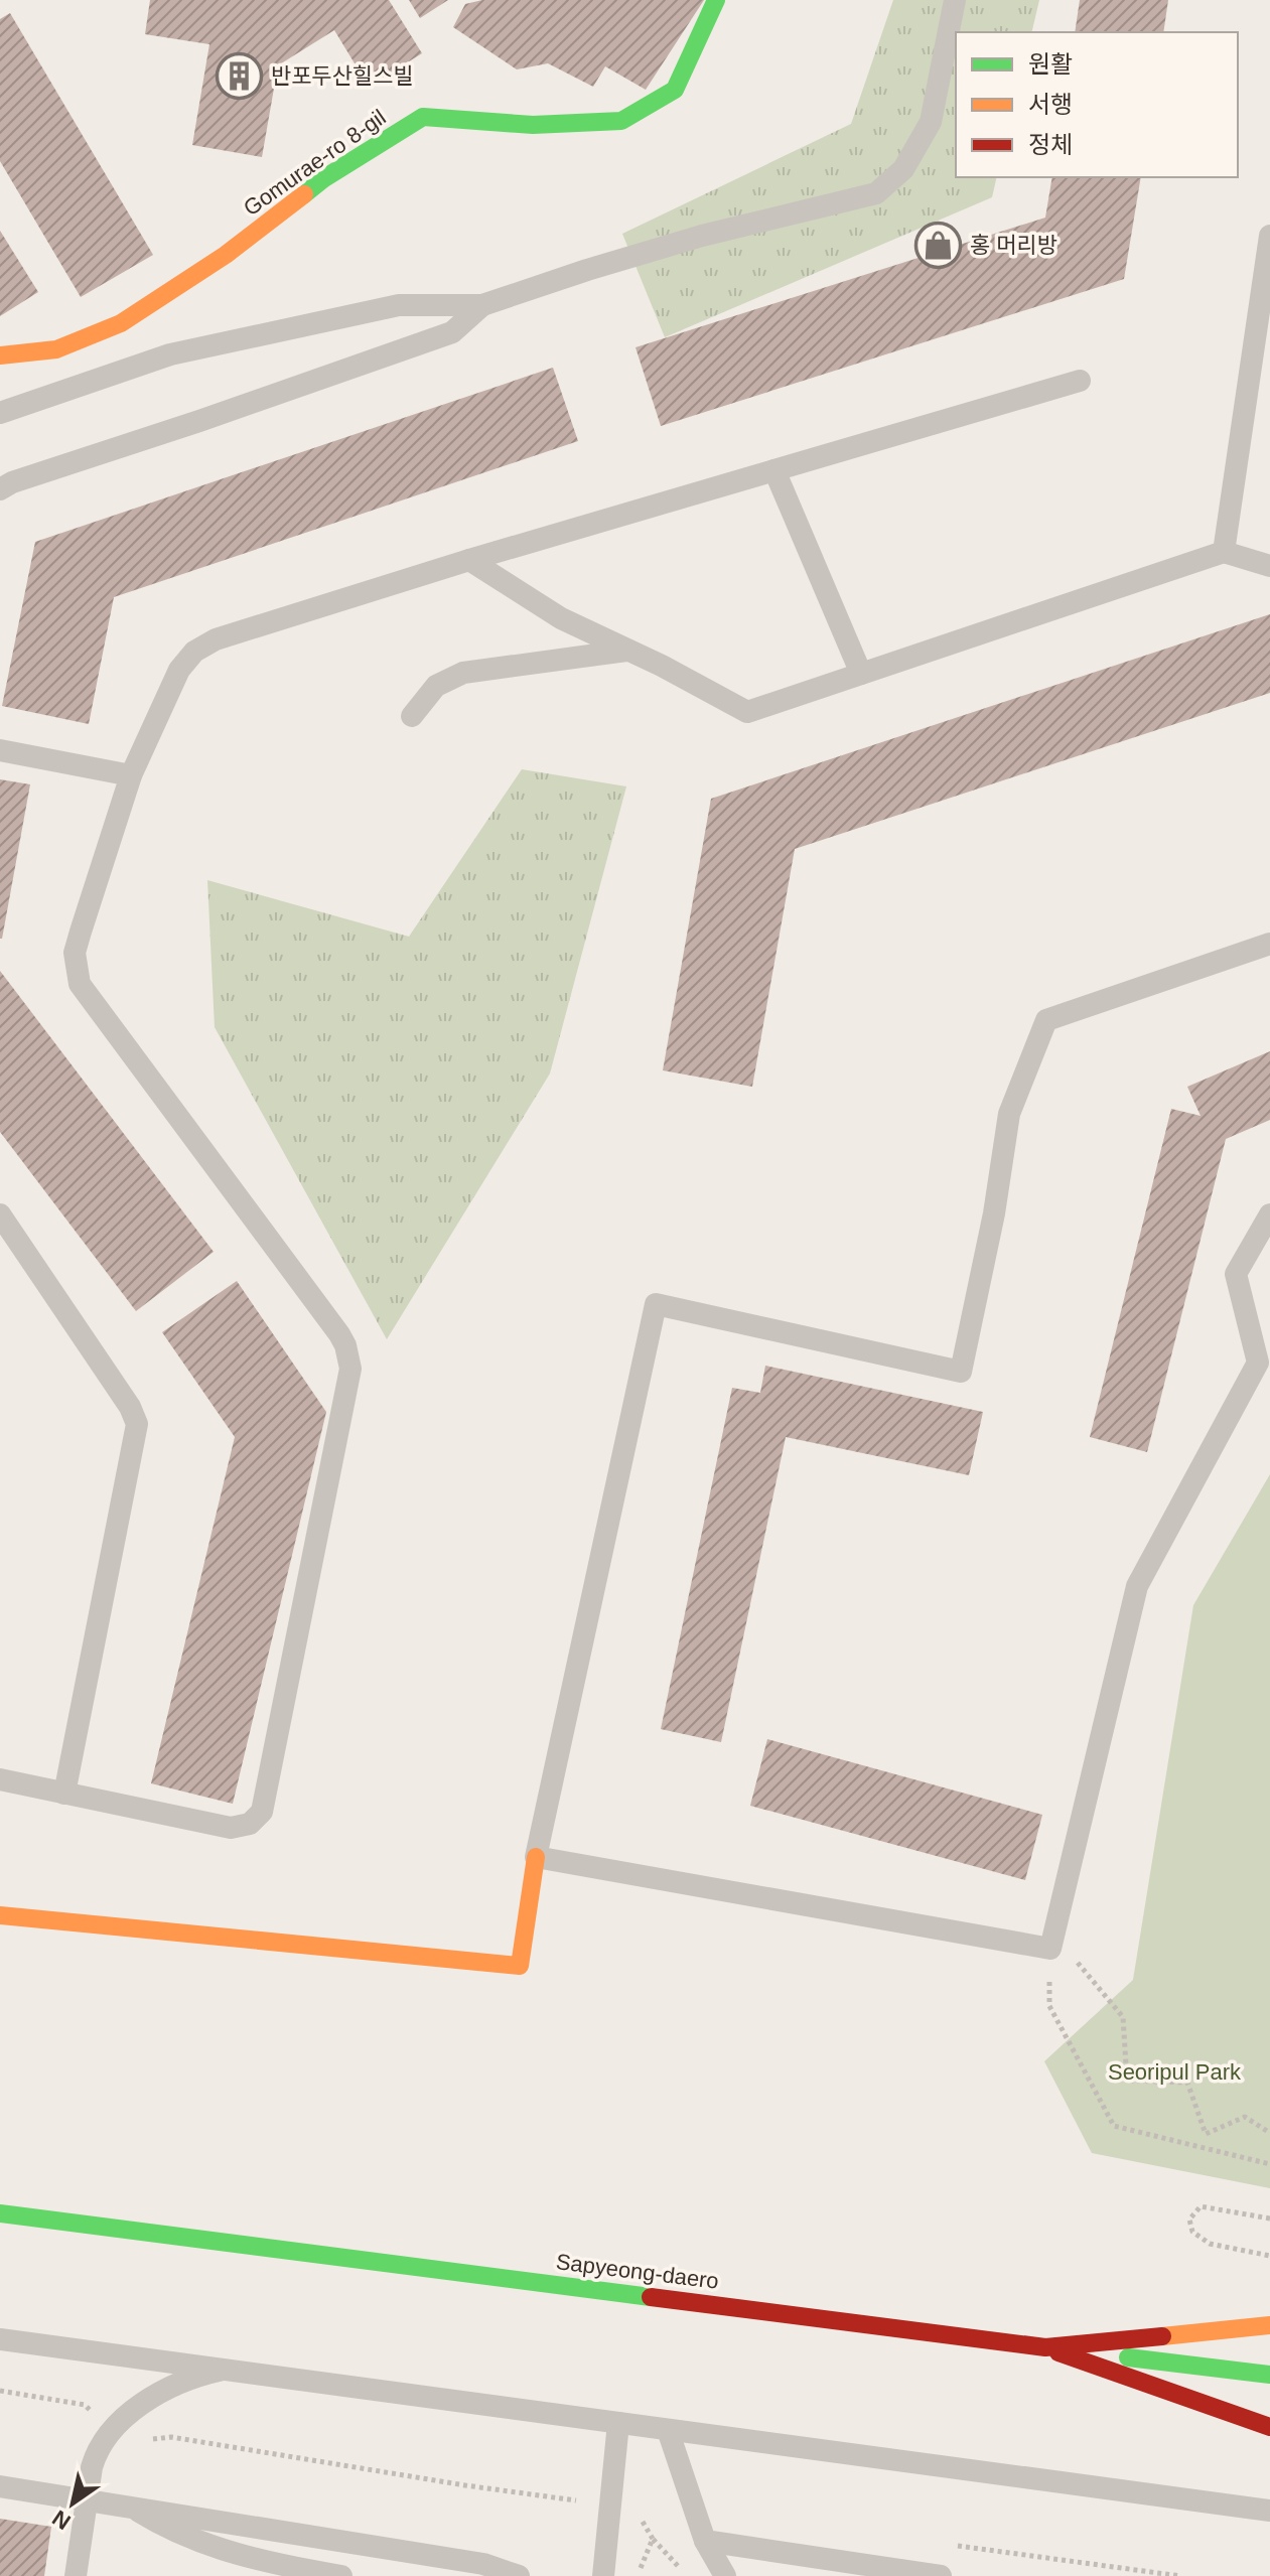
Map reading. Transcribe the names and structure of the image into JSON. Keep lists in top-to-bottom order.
{
  "streets": {
    "main road": ["Gomurae-ro 8-gil", "Sapyeong-daero"]
  },
  "parks": ["Seoripul Park"],
  "places": {
    "building": ["반포두산힐스빌"],
    "shop": ["홍 머리방"]
  },
  "legend": ["원활", "서행", "정체"],
  "north": "bottom left"
}
